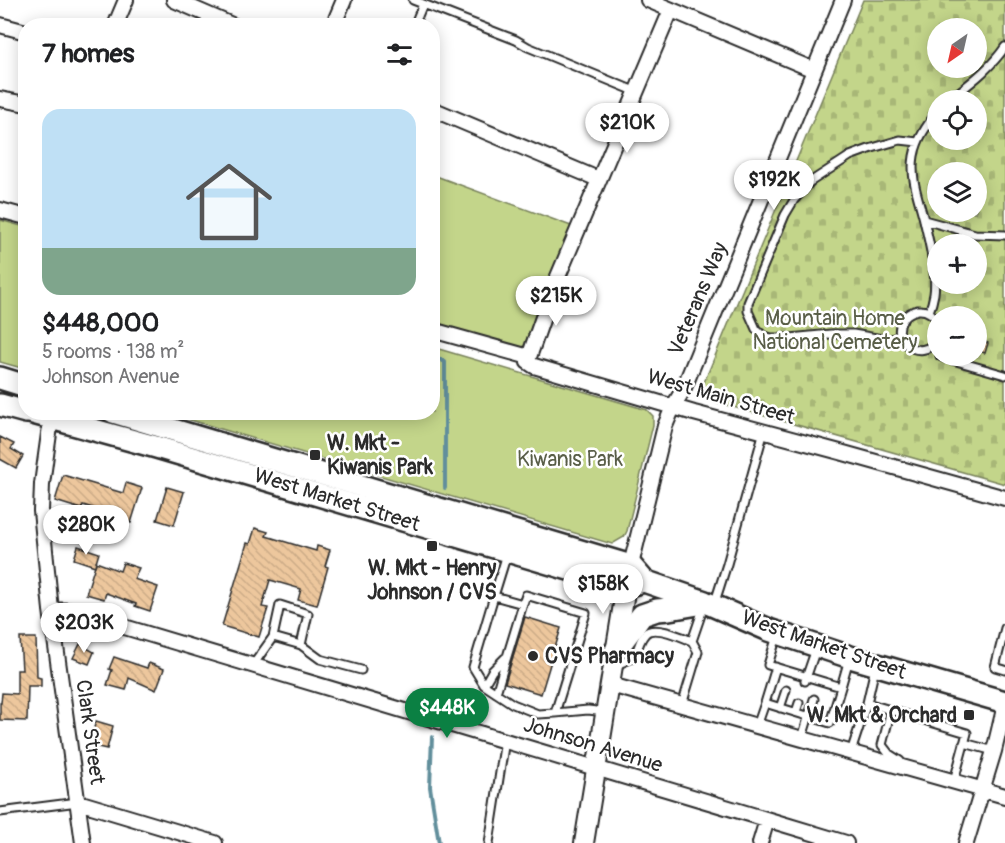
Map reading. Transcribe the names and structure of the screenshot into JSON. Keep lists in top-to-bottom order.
{
  "streets": {
    "main road": ["West Market Street"],
    "street": [
      "Veterans Way",
      "West Main Street",
      "Clark Street",
      "Johnson Avenue"
    ]
  },
  "crossings": [
    ["Veterans Way", "West Main Street"],
    ["Veterans Way", "West Market Street"],
    ["Clark Street", "Johnson Avenue"]
  ],
  "parks": ["Mountain Home National Cemetery", "Kiwanis Park"],
  "places": {
    "transit": ["W. Mkt - Kiwanis Park", "W. Mkt - Henry Johnson / CVS", "W. Mkt & Orchard"],
    "other": ["CVS Pharmacy"]
  },
  "north": "bottom left",
  "page": {
    "map_buttons": ["+", "−"],
    "heading": "7 homes",
    "list": [
      {
        "name": "$448,000",
        "note": "5 rooms · 138 m² · Johnson Avenue"
      }
    ],
    "price": [
      "$210K",
      "$192K",
      "$215K",
      "$280K",
      "$158K",
      "$203K",
      "$448K"
    ]
  }
}
